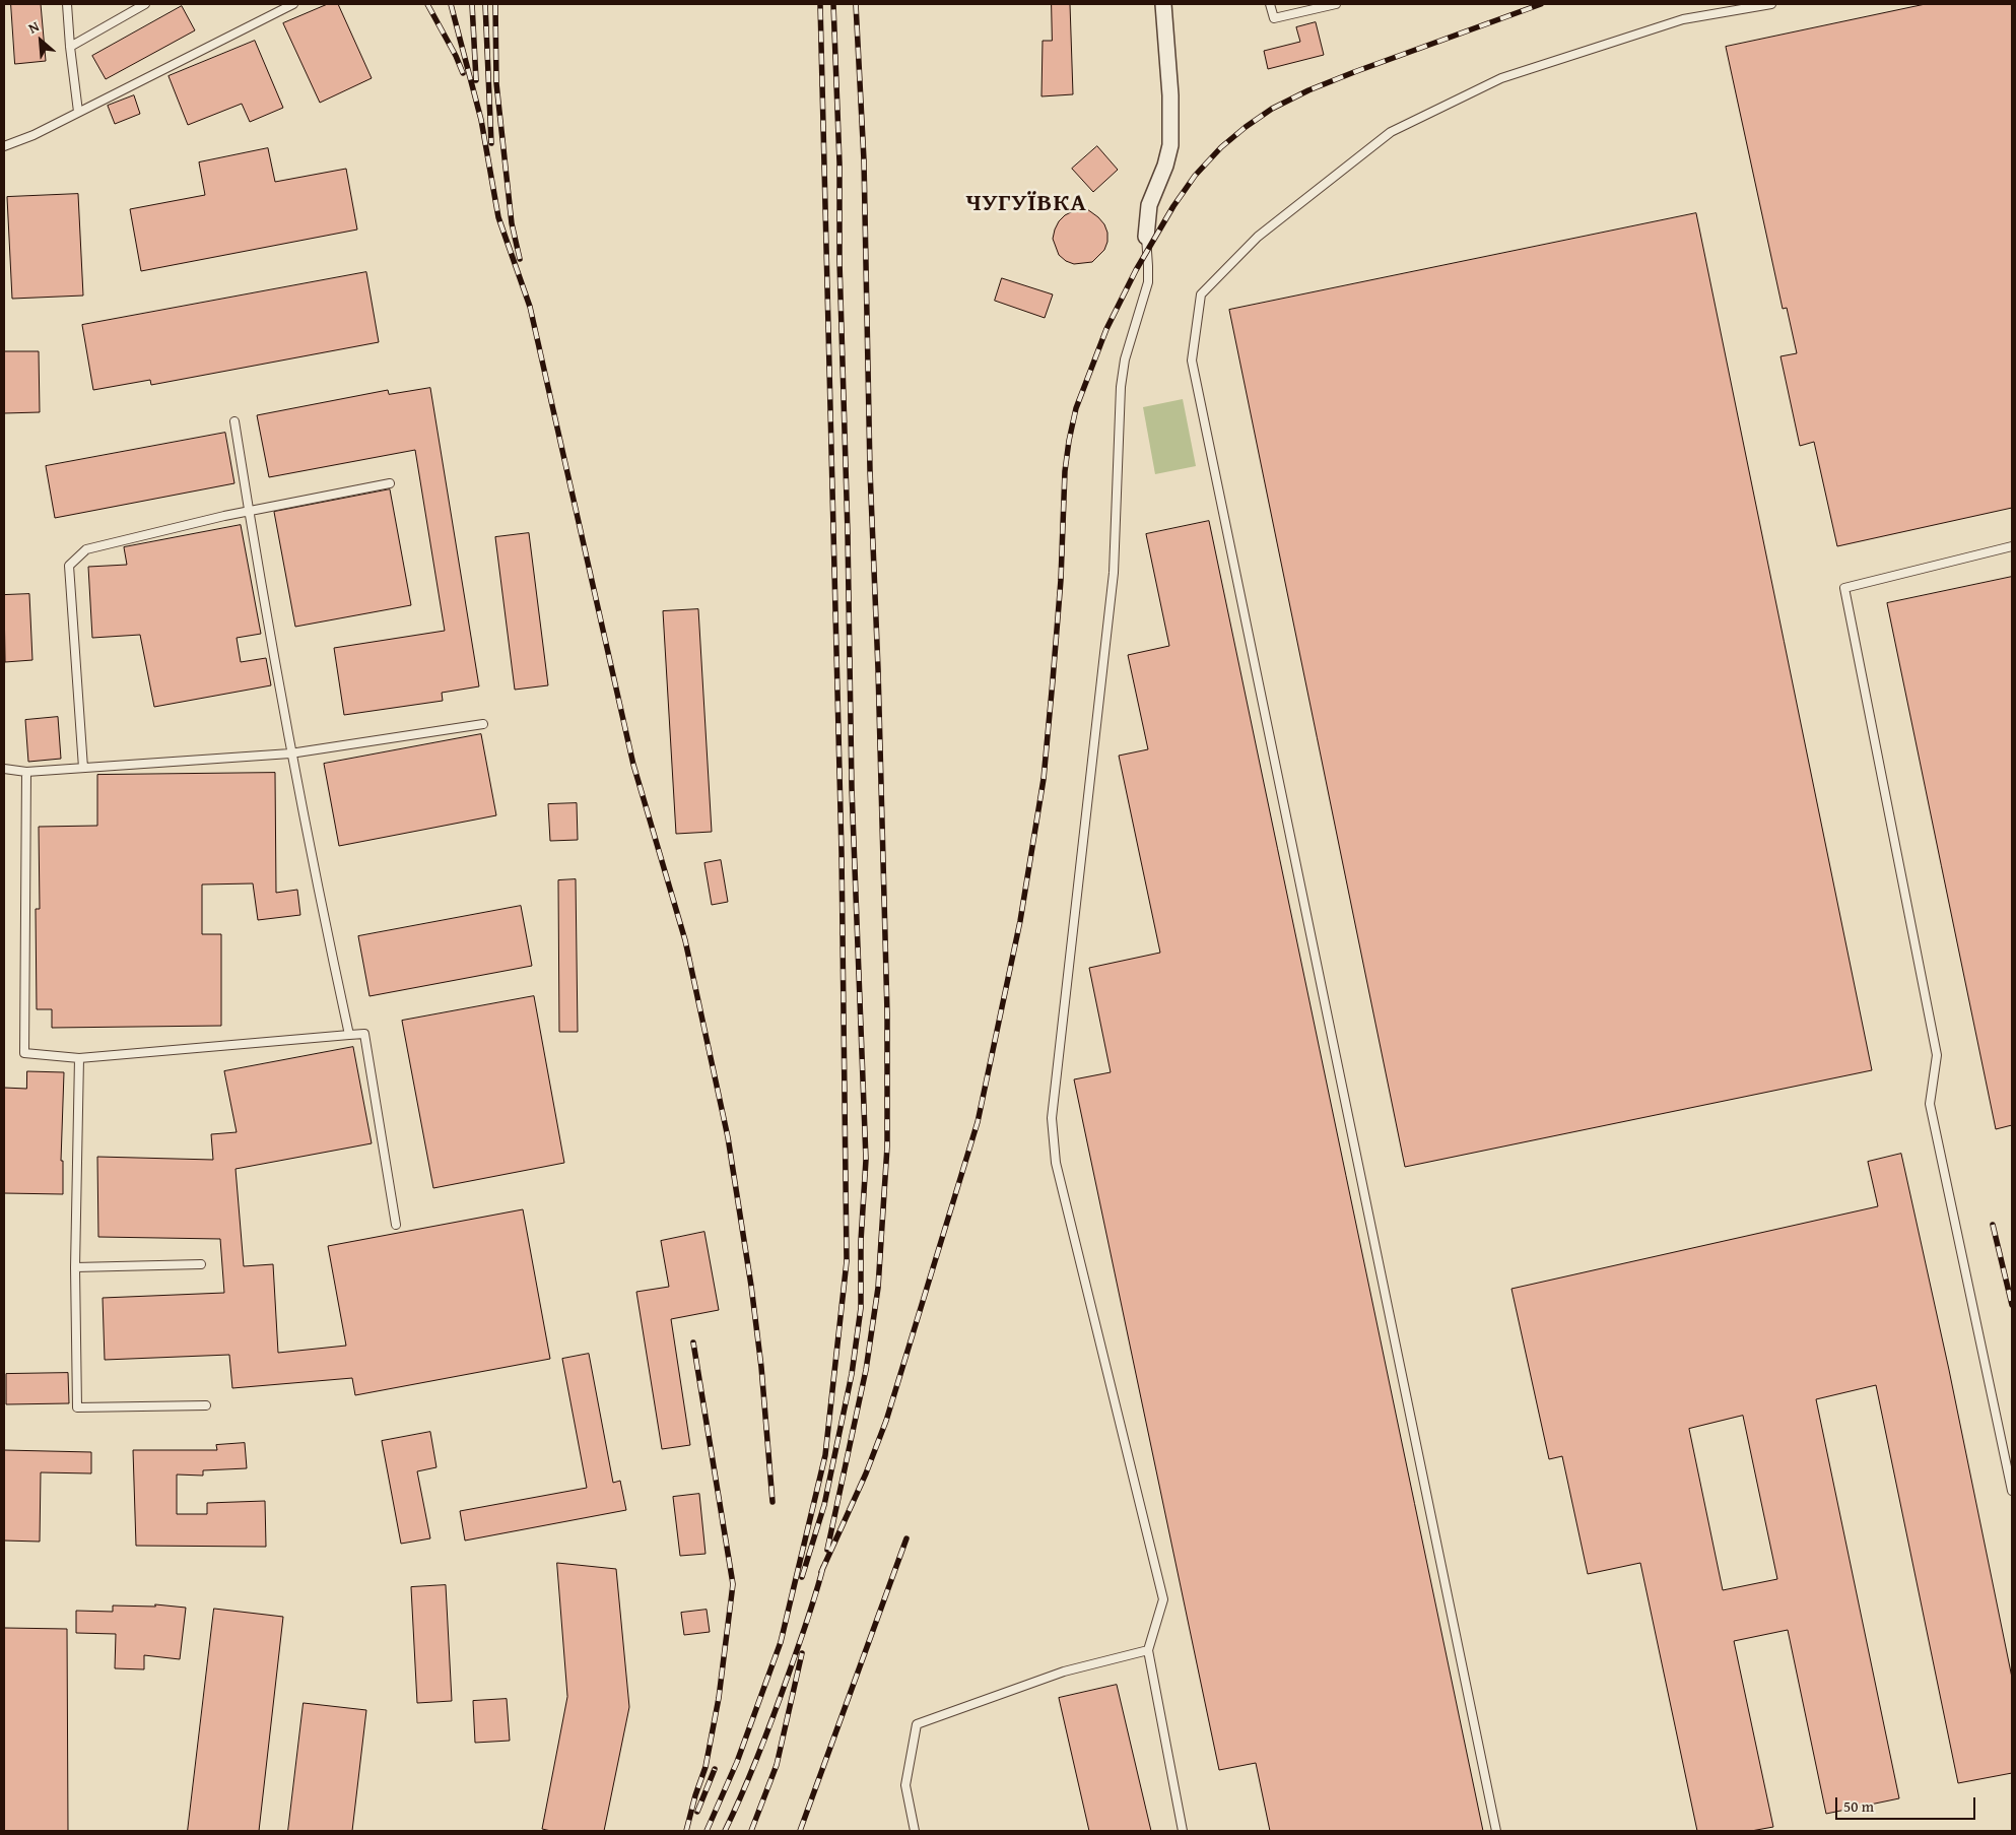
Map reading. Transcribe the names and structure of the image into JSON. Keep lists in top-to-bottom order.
{
  "districts": ["ЧУГУЇВКА"],
  "scale_bar": "50 m",
  "north": "top left"
}
